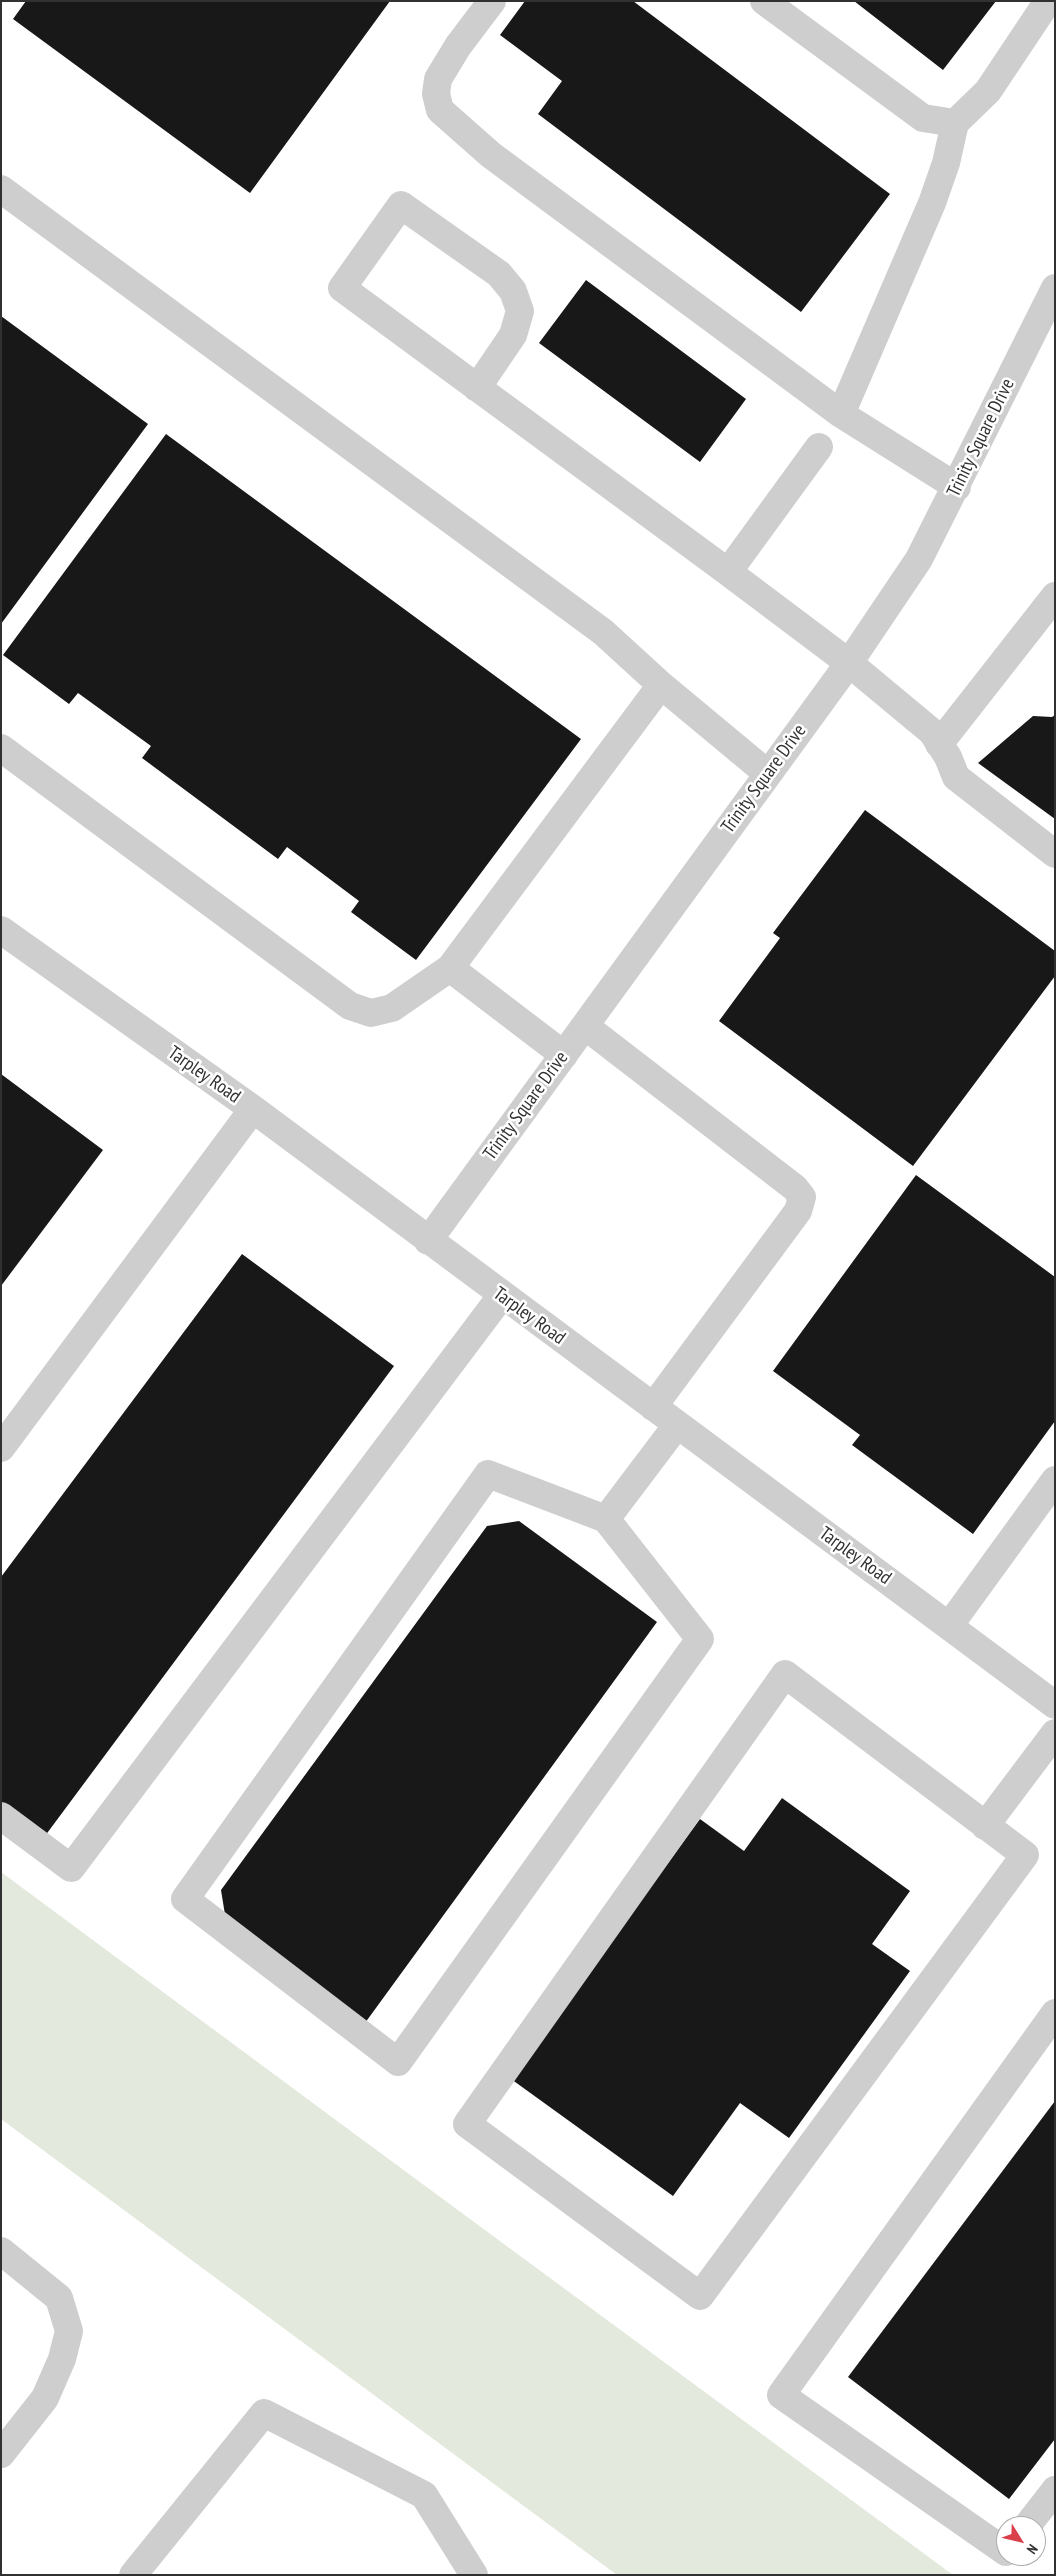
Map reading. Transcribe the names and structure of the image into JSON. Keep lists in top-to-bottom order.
{
  "streets": {
    "street": ["Trinity Square Drive", "Tarpley Road"]
  },
  "crossings": [
    ["Trinity Square Drive", "Tarpley Road"]
  ],
  "north": "bottom right"
}
